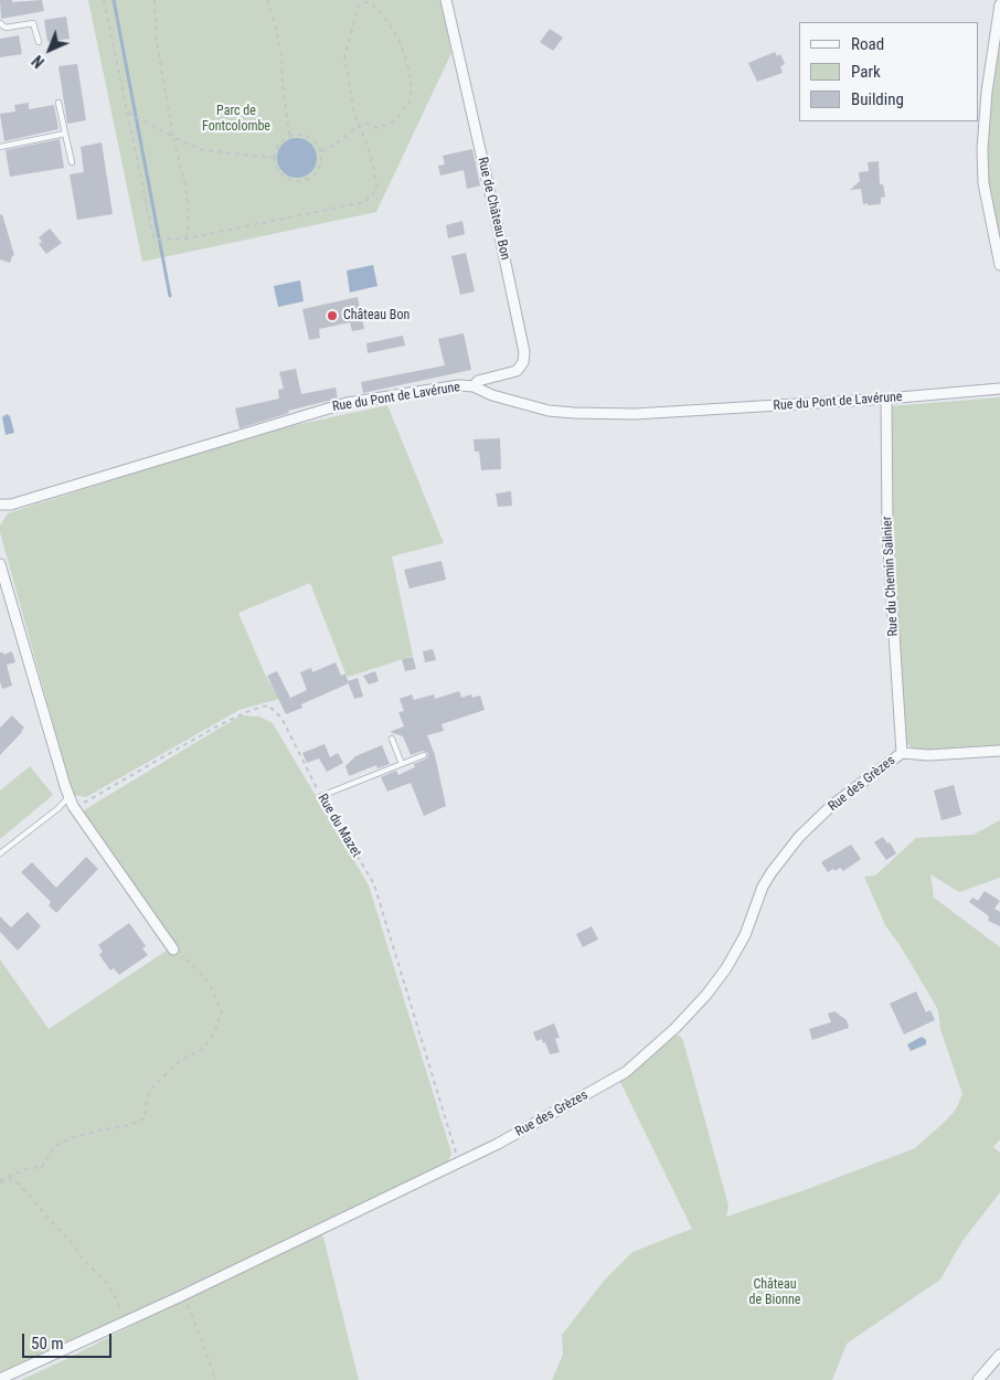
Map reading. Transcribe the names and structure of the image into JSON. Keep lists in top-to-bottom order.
{
  "streets": {
    "street": [
      "Rue de Château Bon",
      "Rue du Pont de Lavérune",
      "Rue du Chemin Salinier",
      "Rue des Grèzes"
    ],
    "path": ["Rue du Mazet"]
  },
  "crossings": [
    ["Rue de Château Bon", "Rue du Pont de Lavérune"],
    ["Rue du Pont de Lavérune", "Rue du Chemin Salinier"],
    ["Rue du Chemin Salinier", "Rue des Grèzes"],
    ["Rue des Grèzes", "Rue du Mazet"]
  ],
  "parks": ["Parc de Fontcolombe", "Château de Bionne"],
  "places": ["Château Bon"],
  "legend": ["Road", "Park", "Building"],
  "scale_bar": "50 m",
  "north": "bottom left"
}
